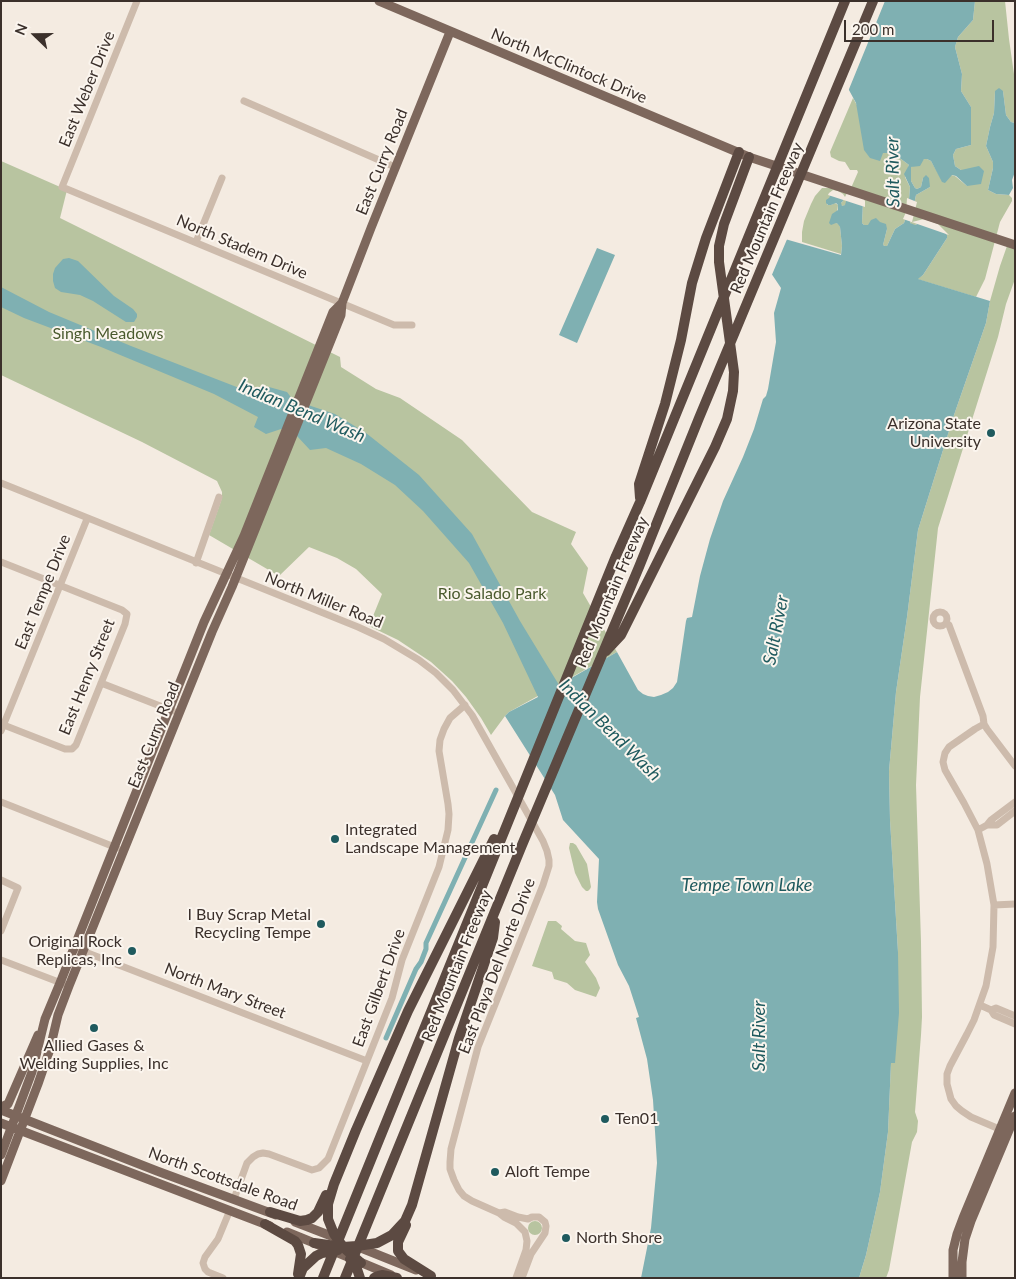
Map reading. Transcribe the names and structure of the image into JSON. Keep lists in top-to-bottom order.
{
  "streets": {
    "highway": ["Red Mountain Freeway"],
    "main road": ["North McClintock Drive", "East Curry Road", "North Scottsdale Road"],
    "street": [
      "East Weber Drive",
      "North Stadem Drive",
      "East Tempe Drive",
      "North Miller Road",
      "East Henry Street",
      "East Playa Del Norte Drive",
      "East Gilbert Drive",
      "North Mary Street"
    ]
  },
  "crossings": [
    ["North McClintock Drive", "East Curry Road"],
    ["East Weber Drive", "North Stadem Drive"],
    ["East Curry Road", "North Stadem Drive"],
    ["East Curry Road", "North Miller Road"],
    ["East Curry Road", "North Mary Street"],
    ["East Curry Road", "North Scottsdale Road"],
    ["East Tempe Drive", "North Miller Road"],
    ["East Tempe Drive", "East Henry Street"],
    ["North Miller Road", "East Playa Del Norte Drive"],
    ["North Miller Road", "East Gilbert Drive"],
    ["East Gilbert Drive", "North Mary Street"],
    ["East Gilbert Drive", "North Scottsdale Road"]
  ],
  "water": ["Salt River", "Indian Bend Wash", "Tempe Town Lake"],
  "parks": ["Singh Meadows", "Rio Salado Park"],
  "places": [
    "Arizona State University",
    "Integrated Landscape Management",
    "I Buy Scrap Metal Recycling Tempe",
    "Original Rock Replicas, Inc",
    "Allied Gases & Welding Supplies, Inc",
    "Ten01",
    "Aloft Tempe",
    "North Shore"
  ],
  "scale_bar": "200 m",
  "north": "left"
}
